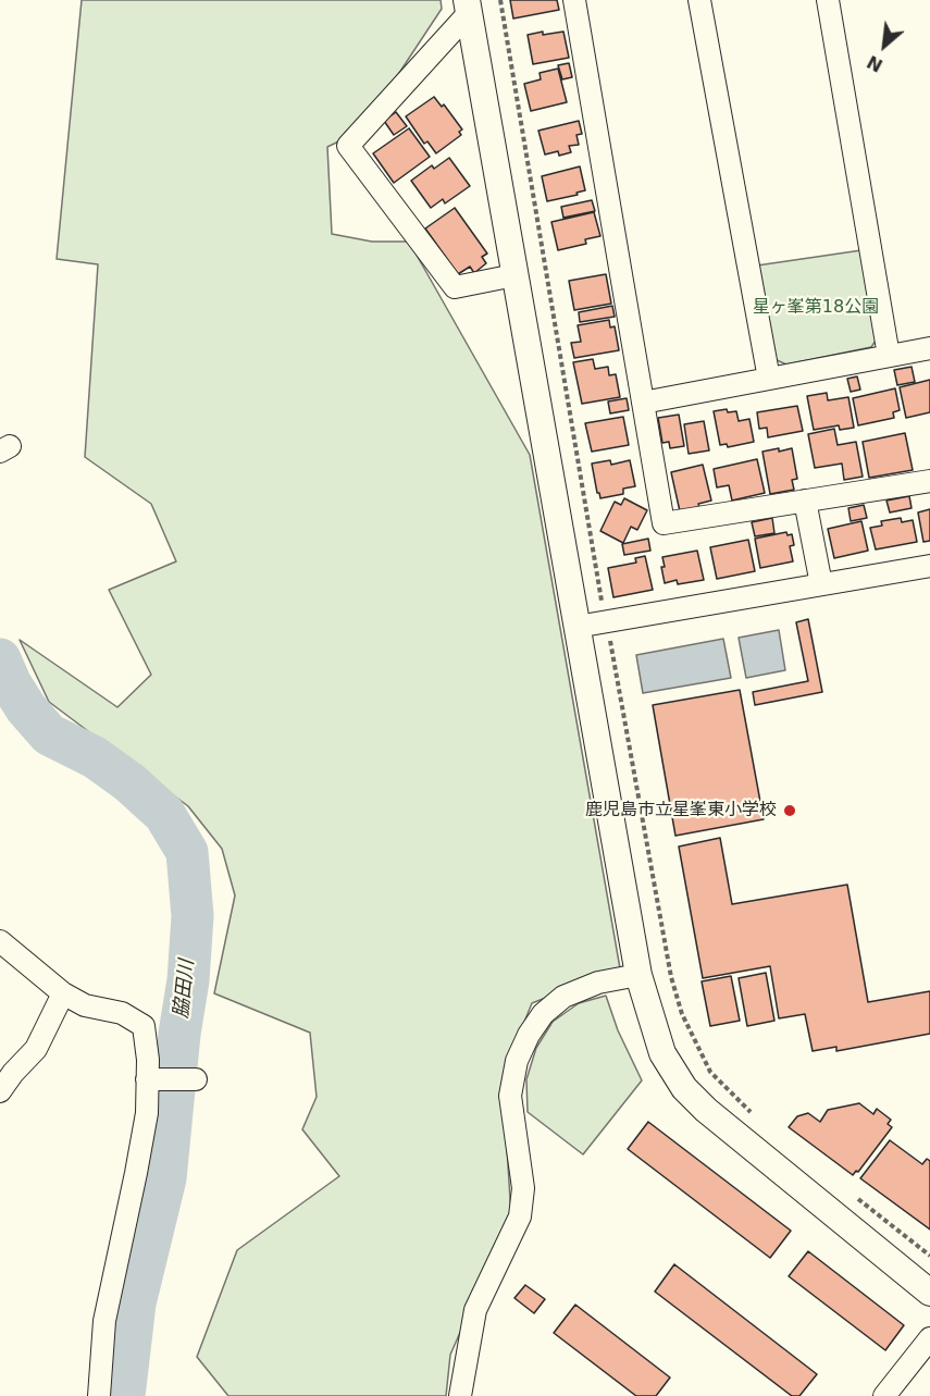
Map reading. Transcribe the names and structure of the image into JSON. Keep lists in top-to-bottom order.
{
  "water": ["脇田川"],
  "parks": ["星ヶ峯第18公園"],
  "places": ["鹿児島市立星峯東小学校"],
  "north": "bottom left"
}
